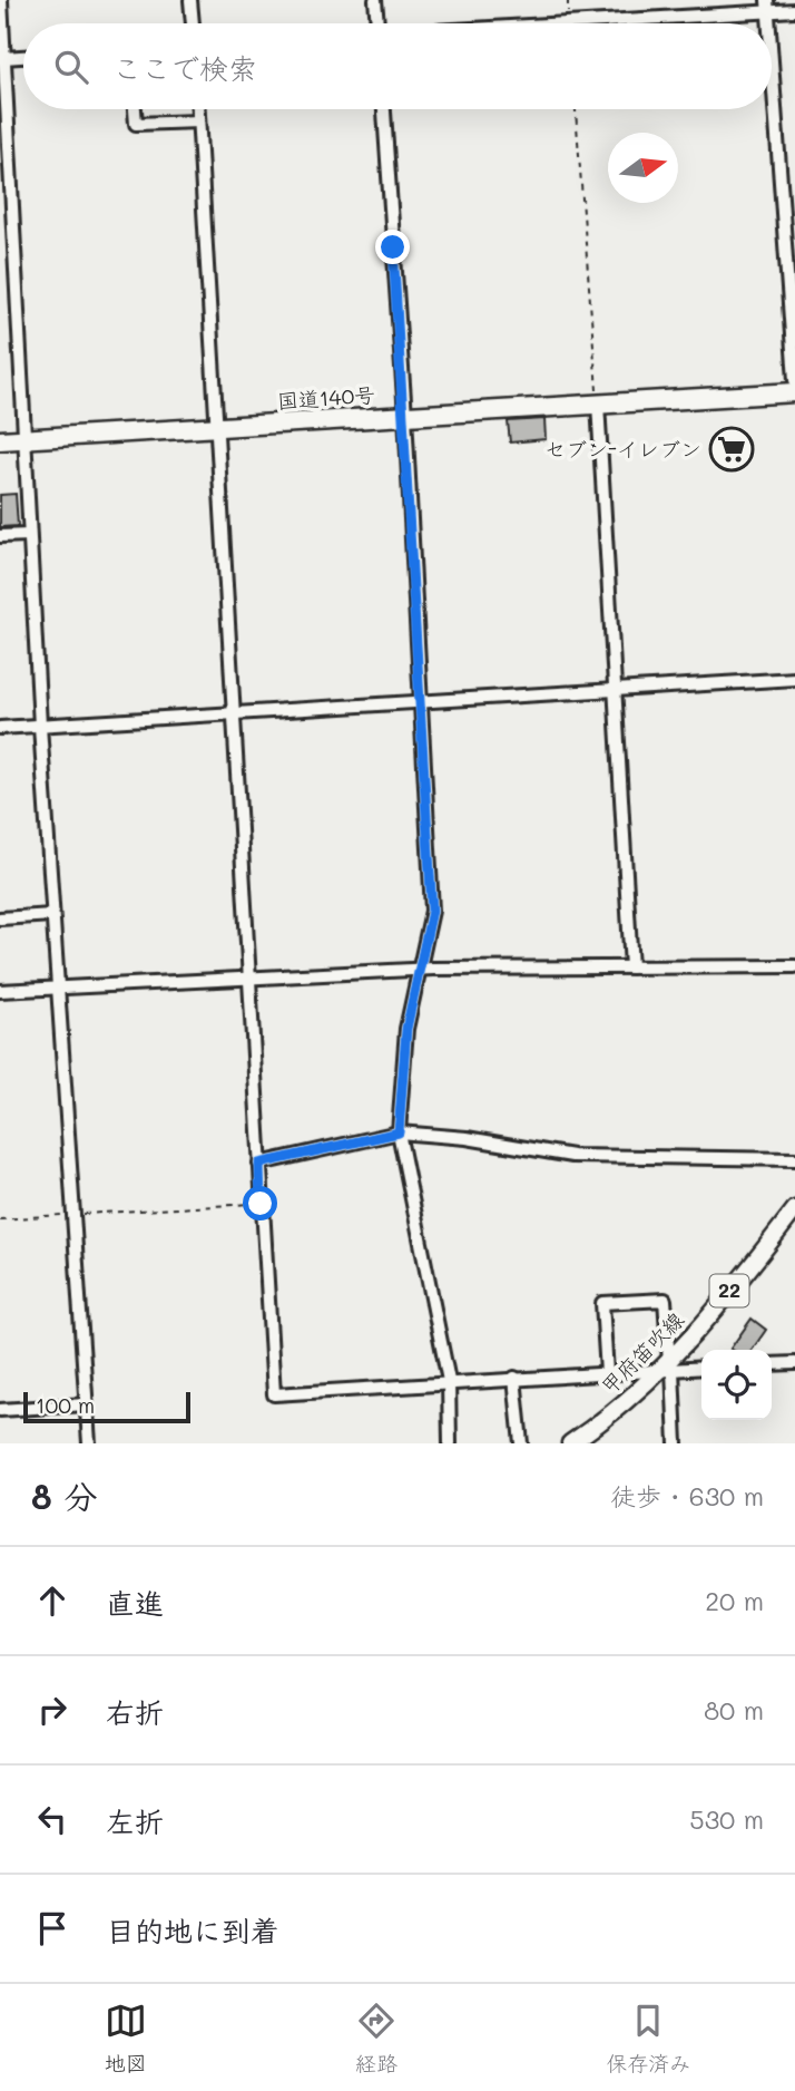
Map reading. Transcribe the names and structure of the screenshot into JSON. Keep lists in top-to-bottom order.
{
  "streets": {
    "highway": ["国道140号"],
    "main road": ["22", "甲府笛吹線"]
  },
  "places": {
    "supermarket": ["セブン-イレブン"]
  },
  "scale_bar": "100 m",
  "north": "right",
  "page": {
    "search": "ここで検索",
    "scale": "100 m",
    "heading": ["8 分", "徒歩 · 630 m"],
    "list": [
      ["直進", "20 m"],
      ["右折", "80 m"],
      ["左折", "530 m"],
      "目的地に到着"
    ],
    "nav": ["地図", "経路", "保存済み"]
  }
}
